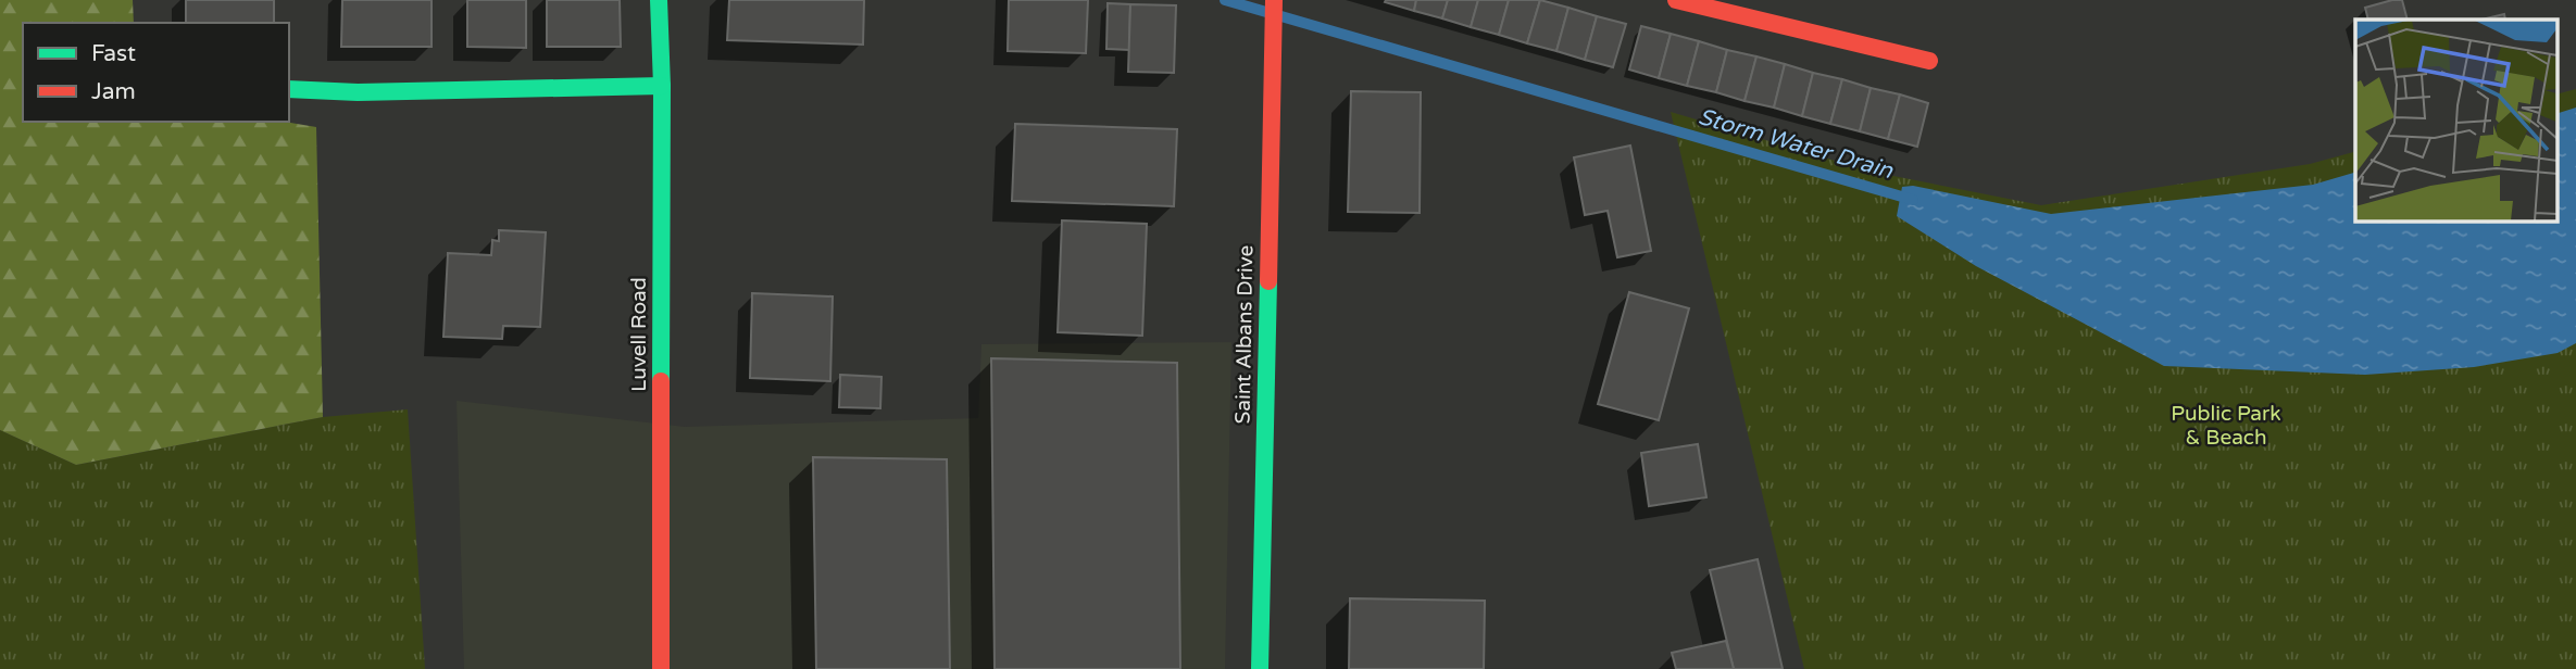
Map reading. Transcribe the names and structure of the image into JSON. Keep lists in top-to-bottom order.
{
  "streets": {
    "street": ["Luvell Road", "Saint Albans Drive"]
  },
  "water": ["Storm Water Drain"],
  "parks": ["Public Park & Beach"],
  "legend": ["Fast", "Jam"]
}
